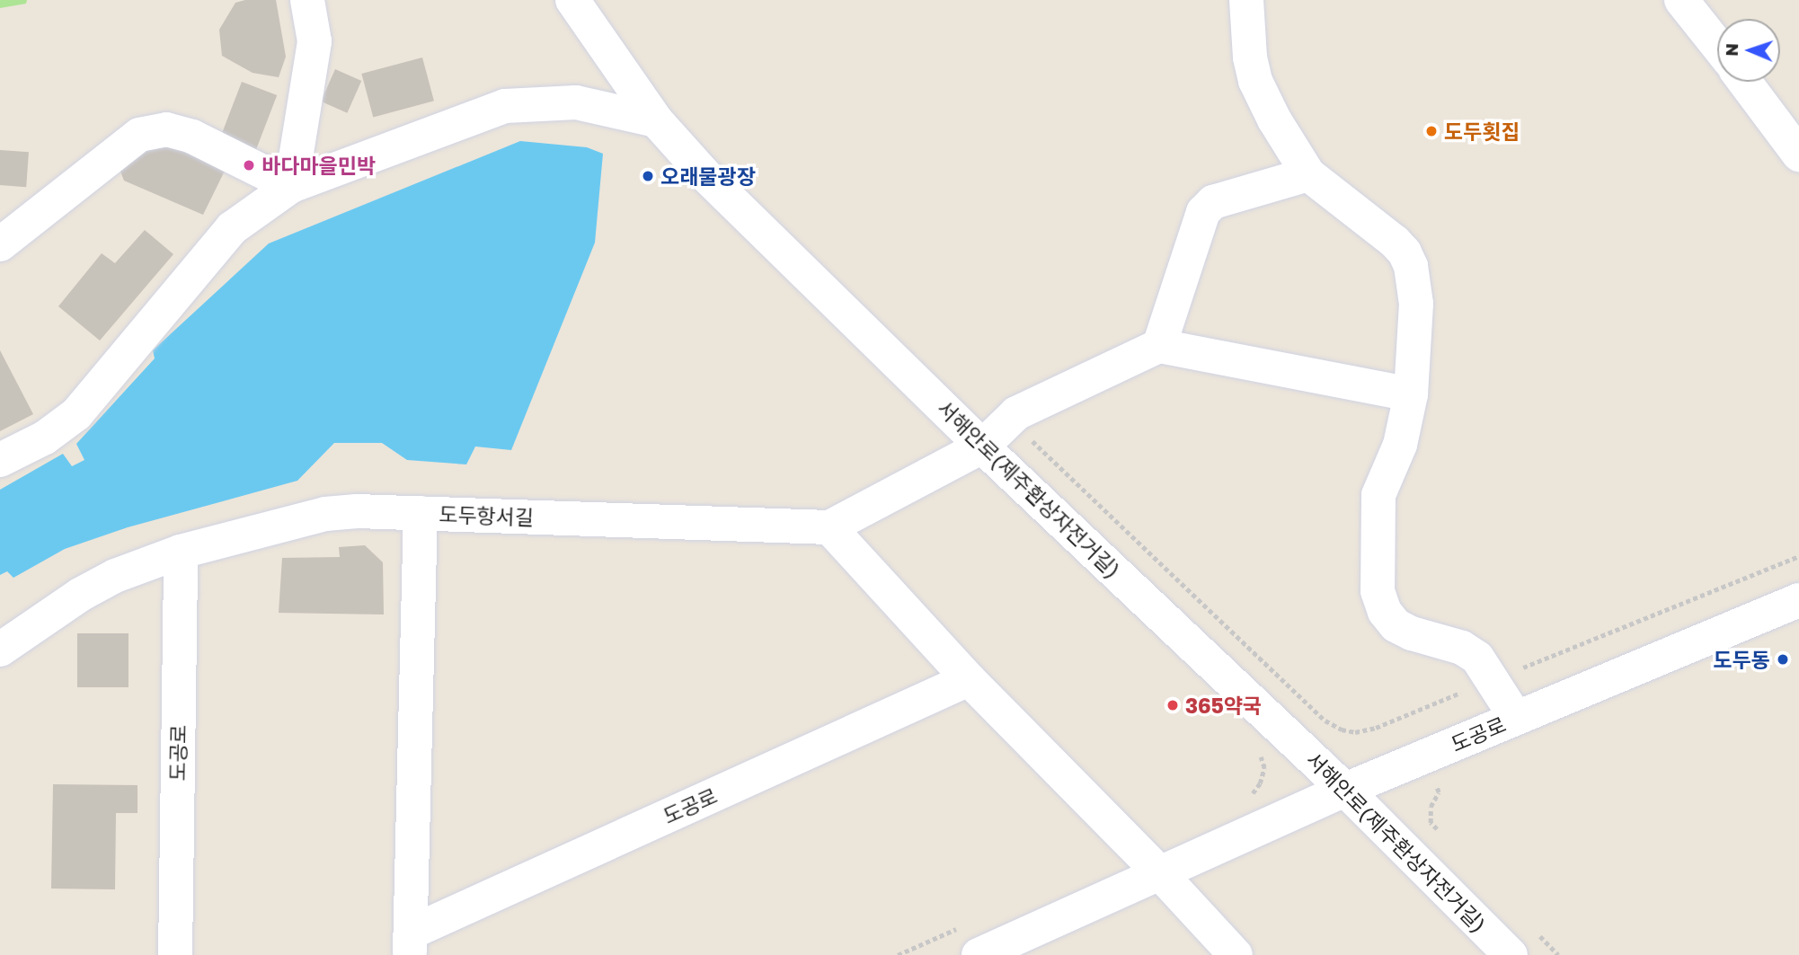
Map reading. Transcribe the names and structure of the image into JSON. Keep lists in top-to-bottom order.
{
  "streets": {
    "street": ["서해안로(제주환상자전거길)", "도두항서길", "도공로"]
  },
  "crossings": [
    ["서해안로(제주환상자전거길)", "도두항서길"],
    ["서해안로(제주환상자전거길)", "도공로"],
    ["도두항서길", "도공로"]
  ],
  "places": [
    "도두횟집",
    "바다마을민박",
    "오래물광장",
    "도두동",
    "365약국"
  ],
  "north": "left"
}
